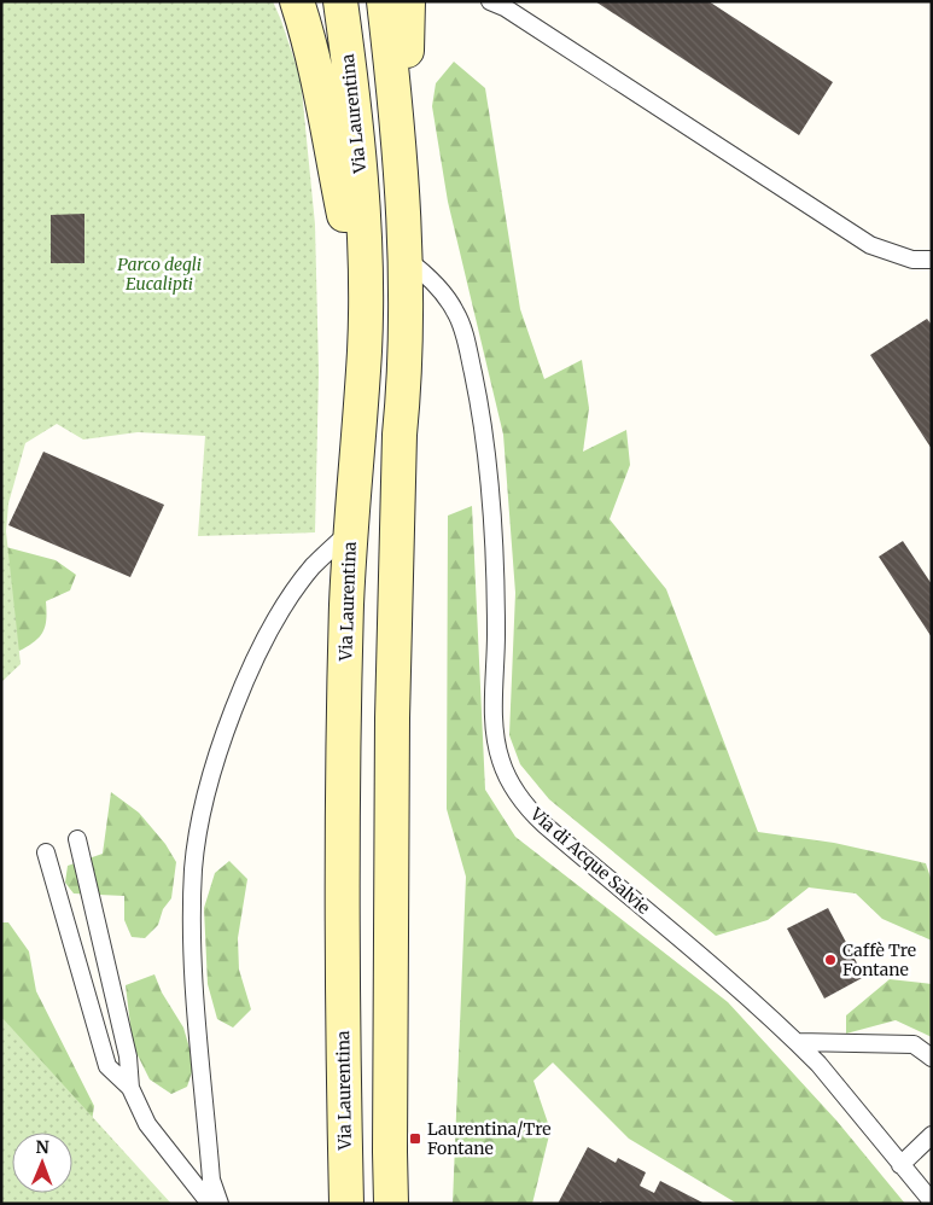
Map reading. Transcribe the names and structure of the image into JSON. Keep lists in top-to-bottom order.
{
  "streets": {
    "main road": ["Via Laurentina"],
    "lane": ["Via di Acque Salvie"]
  },
  "parks": ["Parco degli Eucalipti"],
  "places": {
    "other": ["Caffè Tre Fontane"],
    "transit": ["Laurentina/Tre Fontane"]
  },
  "north": "top"
}
